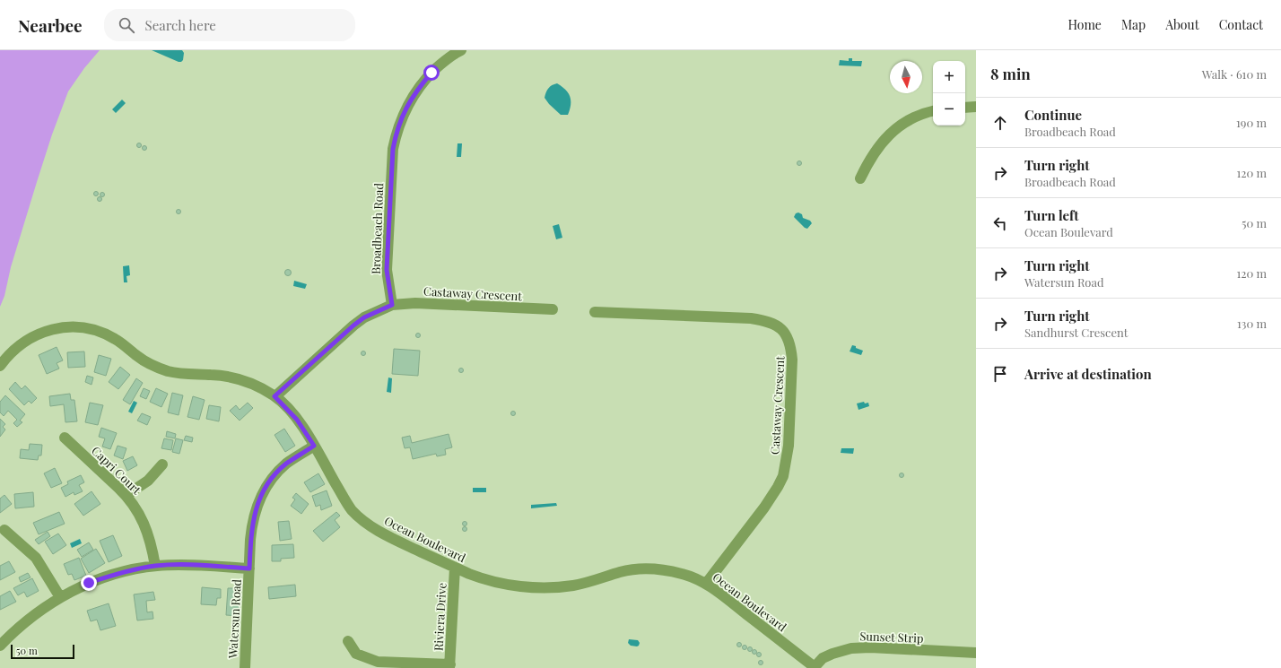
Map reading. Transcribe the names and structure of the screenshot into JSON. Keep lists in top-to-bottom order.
{
  "streets": {
    "street": [
      "Broadbeach Road",
      "Castaway Crescent",
      "Capri Court",
      "Ocean Boulevard",
      "Riviera Drive",
      "Watersun Road",
      "Sunset Strip"
    ]
  },
  "crossings": [
    ["Broadbeach Road", "Castaway Crescent"],
    ["Castaway Crescent", "Ocean Boulevard"],
    ["Ocean Boulevard", "Riviera Drive"],
    ["Ocean Boulevard", "Watersun Road"],
    ["Ocean Boulevard", "Sunset Strip"]
  ],
  "scale_bar": "50 m",
  "north": "bottom",
  "page": {
    "header": "Nearbee",
    "search": "Search here",
    "nav": [
      "Home",
      "Map",
      "About",
      "Contact"
    ],
    "heading": ["8 min", "Walk · 610 m"],
    "map_buttons": ["+", "−"],
    "list": [
      ["Continue", "Broadbeach Road", "190 m"],
      ["Turn right", "Broadbeach Road", "120 m"],
      ["Turn left", "Ocean Boulevard", "50 m"],
      ["Turn right", "Watersun Road", "120 m"],
      ["Turn right", "Sandhurst Crescent", "130 m"],
      "Arrive at destination"
    ],
    "scale": "50 m"
  }
}
